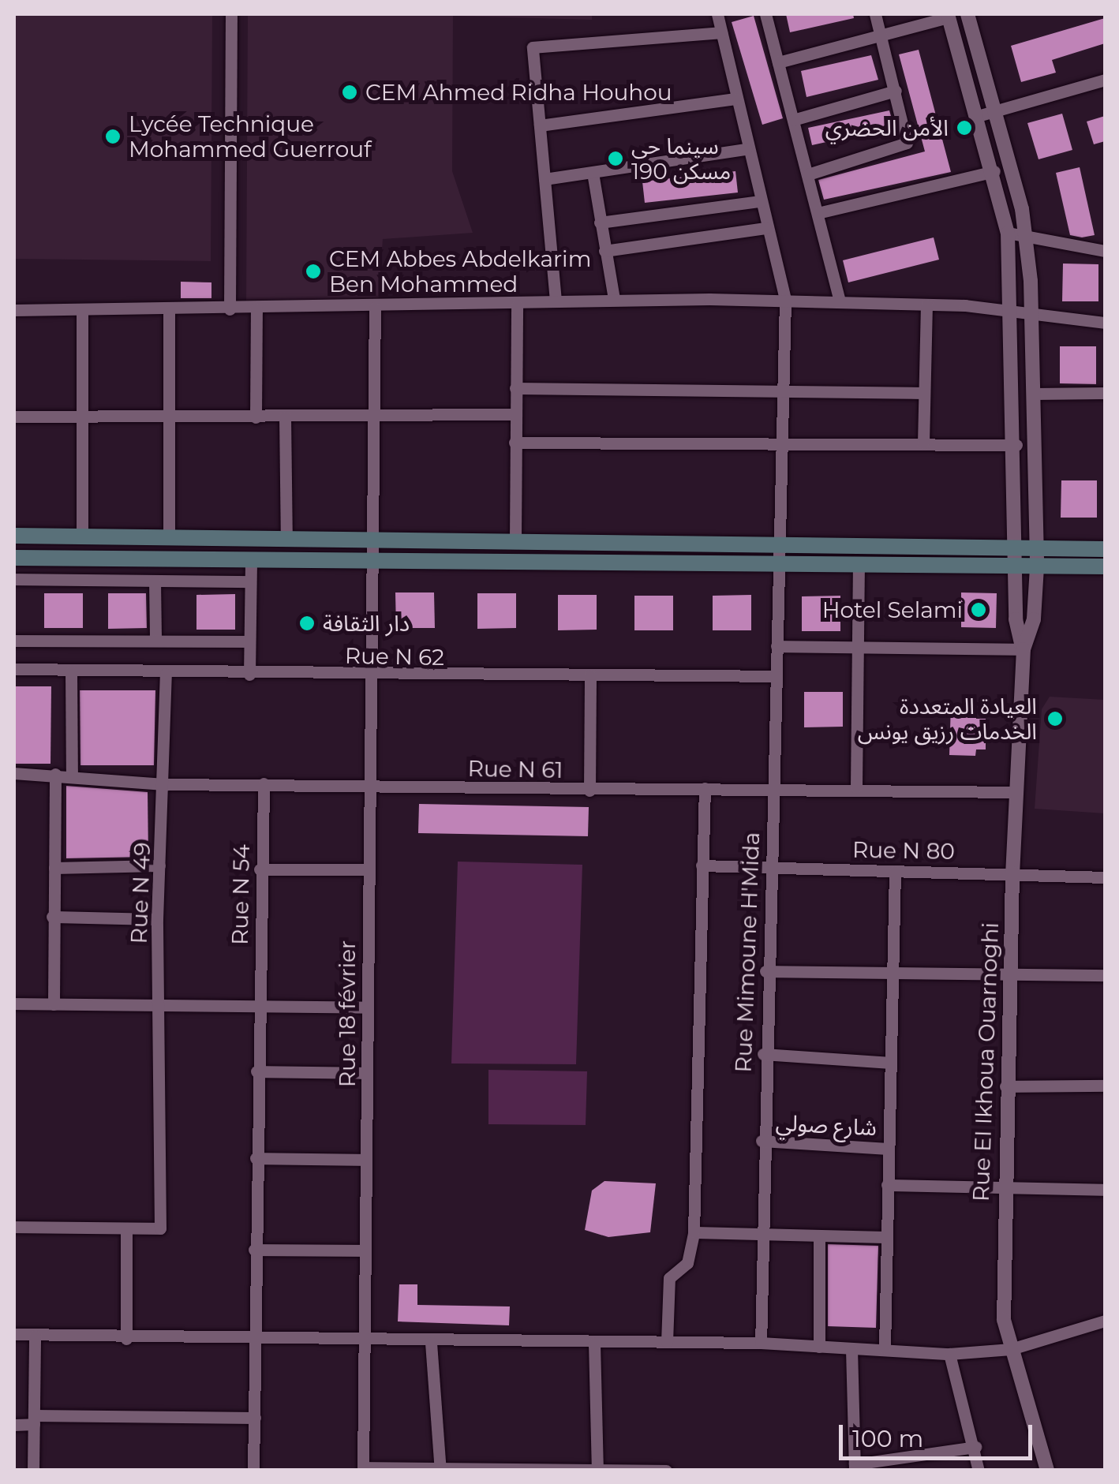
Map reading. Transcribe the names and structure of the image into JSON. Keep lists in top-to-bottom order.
{
  "streets": {
    "street": [
      "Rue N 62",
      "Rue N 61",
      "Rue N 80",
      "Rue N 49",
      "Rue N 54",
      "Rue Mimoune H'Mida",
      "Rue 18 février",
      "Rue EI Ikhoua Ouarnoghi",
      "شارع صولي"
    ]
  },
  "crossings": [
    ["Rue N 62", "Rue N 49"],
    ["Rue N 62", "Rue Mimoune H'Mida"],
    ["Rue N 62", "Rue 18 février"],
    ["Rue N 61", "Rue N 49"],
    ["Rue N 61", "Rue N 54"],
    ["Rue N 61", "Rue Mimoune H'Mida"],
    ["Rue N 61", "Rue 18 février"],
    ["Rue N 61", "Rue EI Ikhoua Ouarnoghi"],
    ["Rue N 80", "Rue Mimoune H'Mida"],
    ["Rue N 80", "Rue EI Ikhoua Ouarnoghi"],
    ["Rue Mimoune H'Mida", "شارع صولي"]
  ],
  "places": [
    "CEM Ahmed Ridha Houhou",
    "الأمن الحضري",
    "Lycée Technique Mohammed Guerrouf",
    "سينما حي 190 مسكن",
    "CEM Abbes Abdelkarim Ben Mohammed",
    "Hotel Selami",
    "دار الثقافة",
    "العيادة المتعددة الخدمات رزيق يونس"
  ],
  "scale_bar": "100 m"
}
